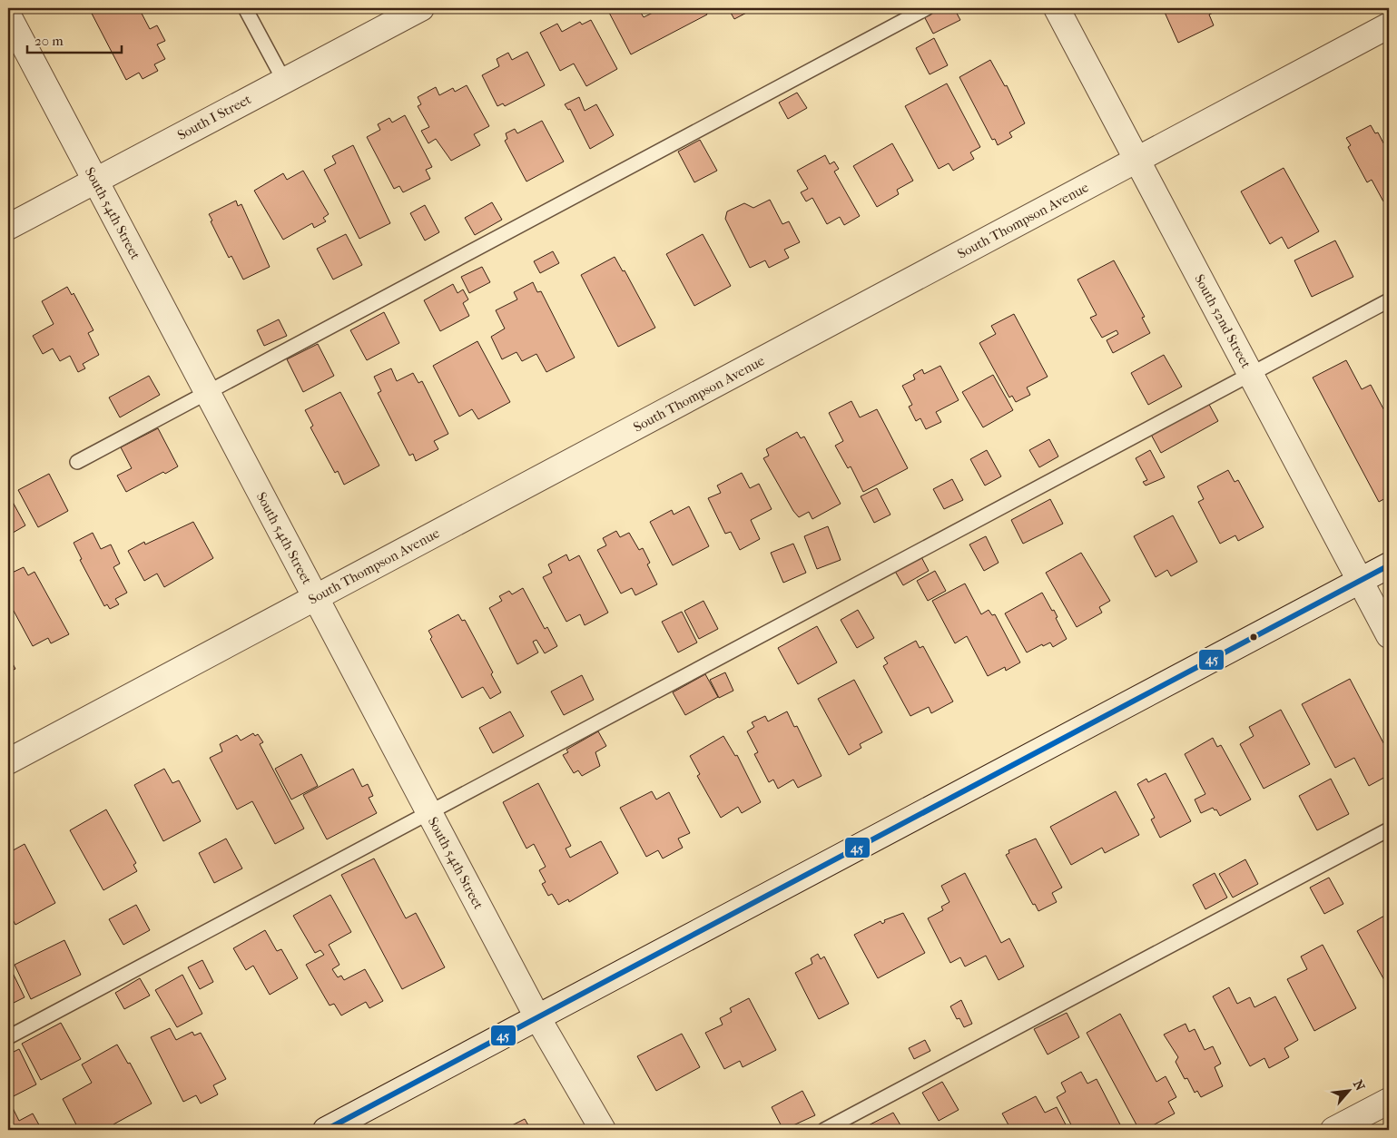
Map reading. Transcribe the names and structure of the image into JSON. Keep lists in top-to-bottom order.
{
  "streets": {
    "street": [
      "South I Street",
      "South 54th Street",
      "South Thompson Avenue",
      "South 52nd Street"
    ]
  },
  "crossings": [
    ["South I Street", "South 54th Street"],
    ["South 54th Street", "South Thompson Avenue"],
    ["South Thompson Avenue", "South 52nd Street"]
  ],
  "lines": ["transit line 45"],
  "scale_bar": "20 m",
  "north": "top right"
}
